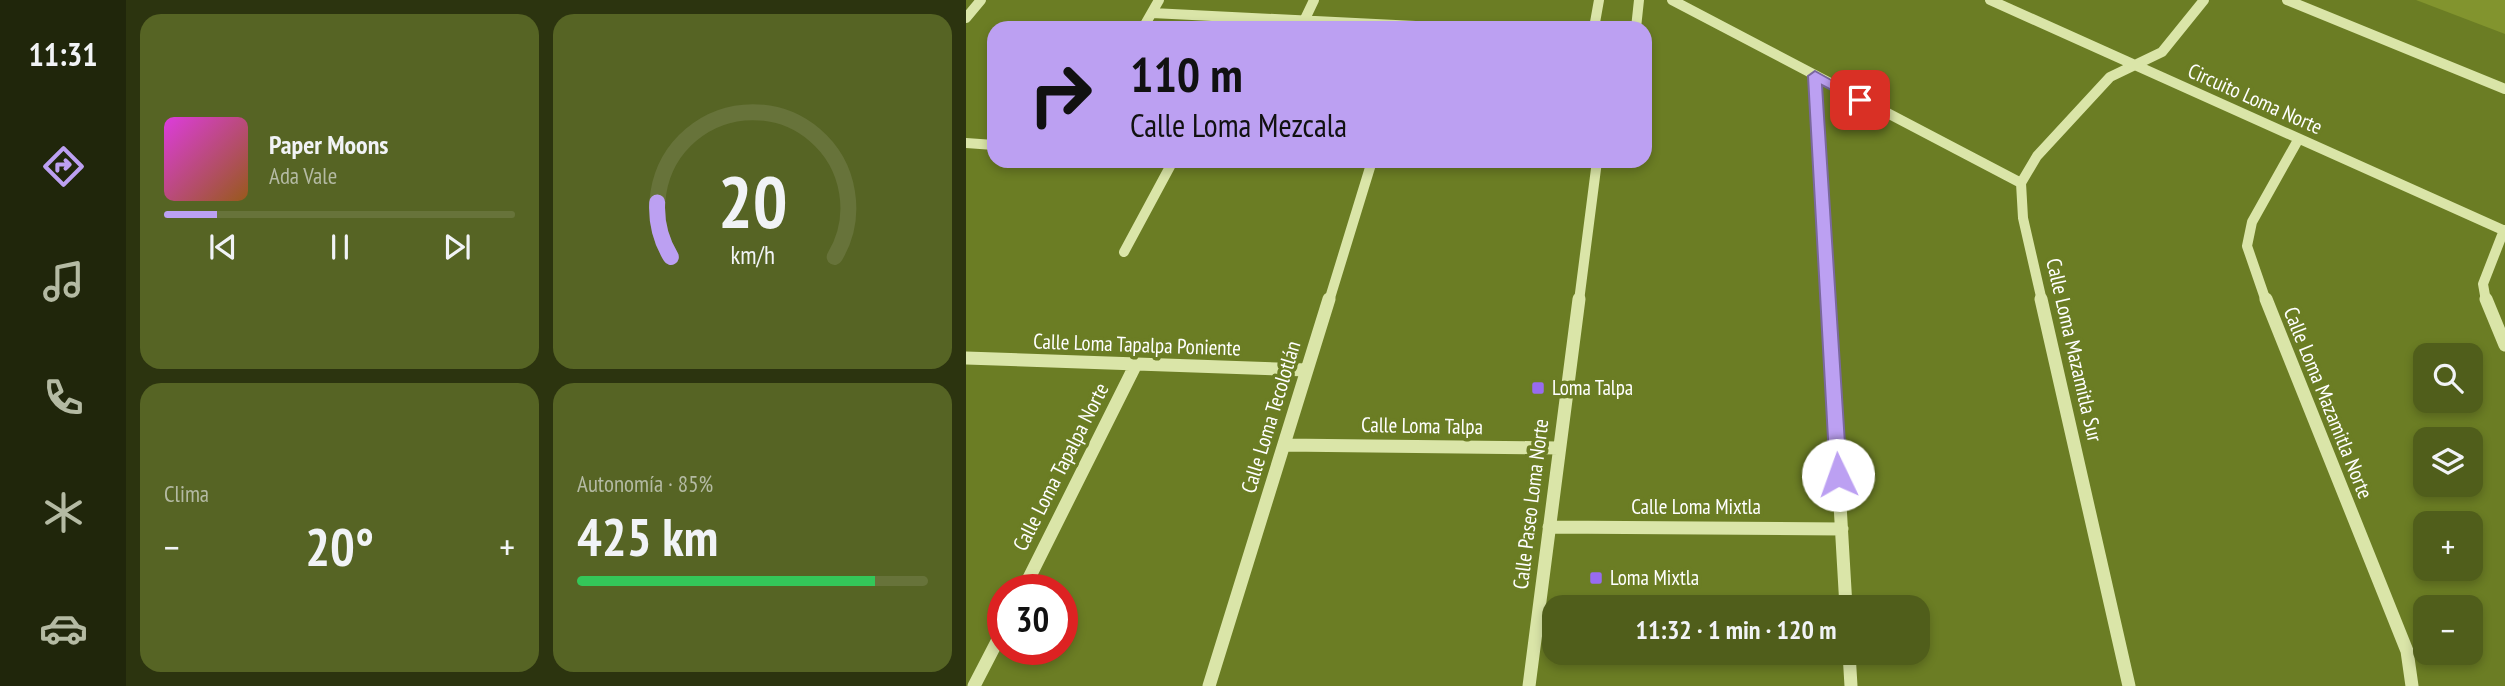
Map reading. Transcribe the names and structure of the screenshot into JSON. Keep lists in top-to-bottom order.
{
  "streets": {
    "street": [
      "Circuito Loma Norte",
      "Calle Loma Tapalpa Poniente",
      "Calle Loma Mazamitla Sur",
      "Calle Loma Mazamitla Norte",
      "Calle Loma Tecolotlán",
      "Calle Loma Talpa",
      "Calle Loma Tapalpa Norte",
      "Calle Paseo Loma Norte",
      "Calle Loma Mixtla"
    ]
  },
  "crossings": [
    ["Circuito Loma Norte", "Calle Loma Mazamitla Norte"],
    ["Calle Loma Tapalpa Poniente", "Calle Loma Tecolotlán"],
    ["Calle Loma Tapalpa Poniente", "Calle Loma Tapalpa Norte"],
    ["Calle Loma Tecolotlán", "Calle Loma Talpa"],
    ["Calle Loma Talpa", "Calle Paseo Loma Norte"],
    ["Calle Paseo Loma Norte", "Calle Loma Mixtla"]
  ],
  "places": {
    "transit": ["Loma Talpa", "Loma Mixtla"]
  },
  "page": {
    "tabs": "11:31",
    "turn": ["110 m", "Calle Loma Mezcala"],
    "song": ["Paper Moons", "Ada Vale"],
    "map_buttons": ["+", "−"],
    "tile": [
      "Clima",
      ["Autonomía · 85%", "425 km"]
    ],
    "heat": ["−", "20°", "+"],
    "limit": "30",
    "trip": "11:32 · 1 min · 120 m",
    "gauge": ["20", "km/h"]
  }
}
